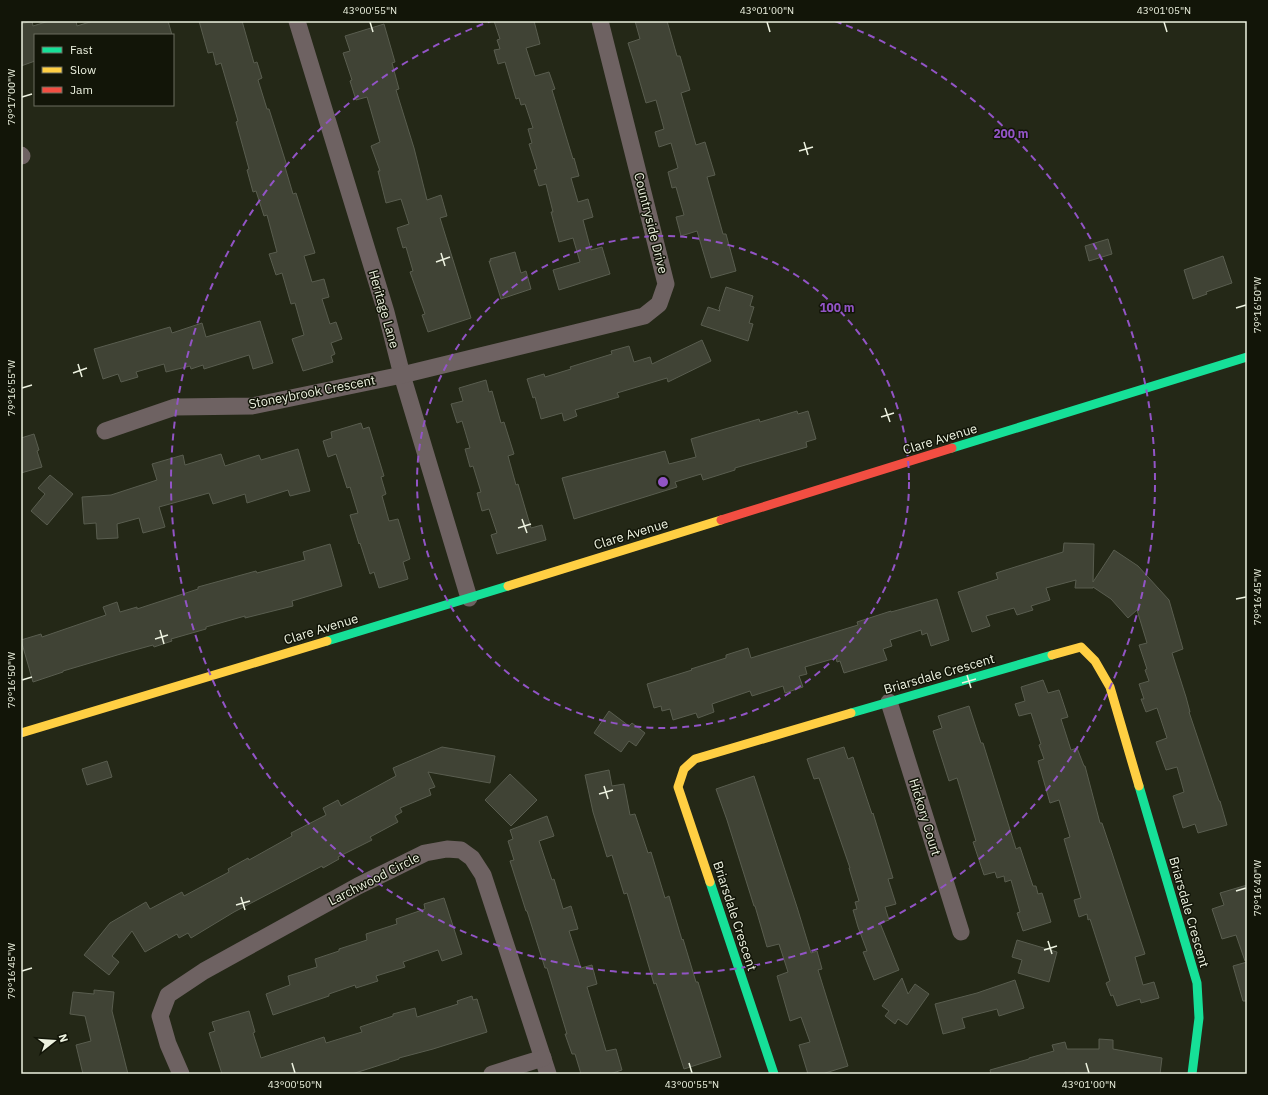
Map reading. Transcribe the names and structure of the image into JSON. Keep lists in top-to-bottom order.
{
  "streets": {
    "street": [
      "Countryside Drive",
      "Heritage Lane",
      "Stoneybrook Crescent",
      "Clare Avenue",
      "Briarsdale Crescent",
      "Hickory Court",
      "Larchwood Circle"
    ]
  },
  "crossings": [
    ["Countryside Drive", "Heritage Lane"],
    ["Countryside Drive", "Stoneybrook Crescent"],
    ["Heritage Lane", "Stoneybrook Crescent"],
    ["Heritage Lane", "Clare Avenue"],
    ["Briarsdale Crescent", "Hickory Court"]
  ],
  "legend": ["Fast", "Slow", "Jam"],
  "north": "right",
  "coordinates": [
    "43°00'55\"N",
    "43°01'00\"N",
    "43°01'05\"N",
    "79°17'00\"W",
    "79°16'50\"W",
    "79°16'55\"W",
    "79°16'45\"W",
    "79°16'40\"W",
    "43°00'50\"N"
  ],
  "rings": ["200 m", "100 m"]
}
